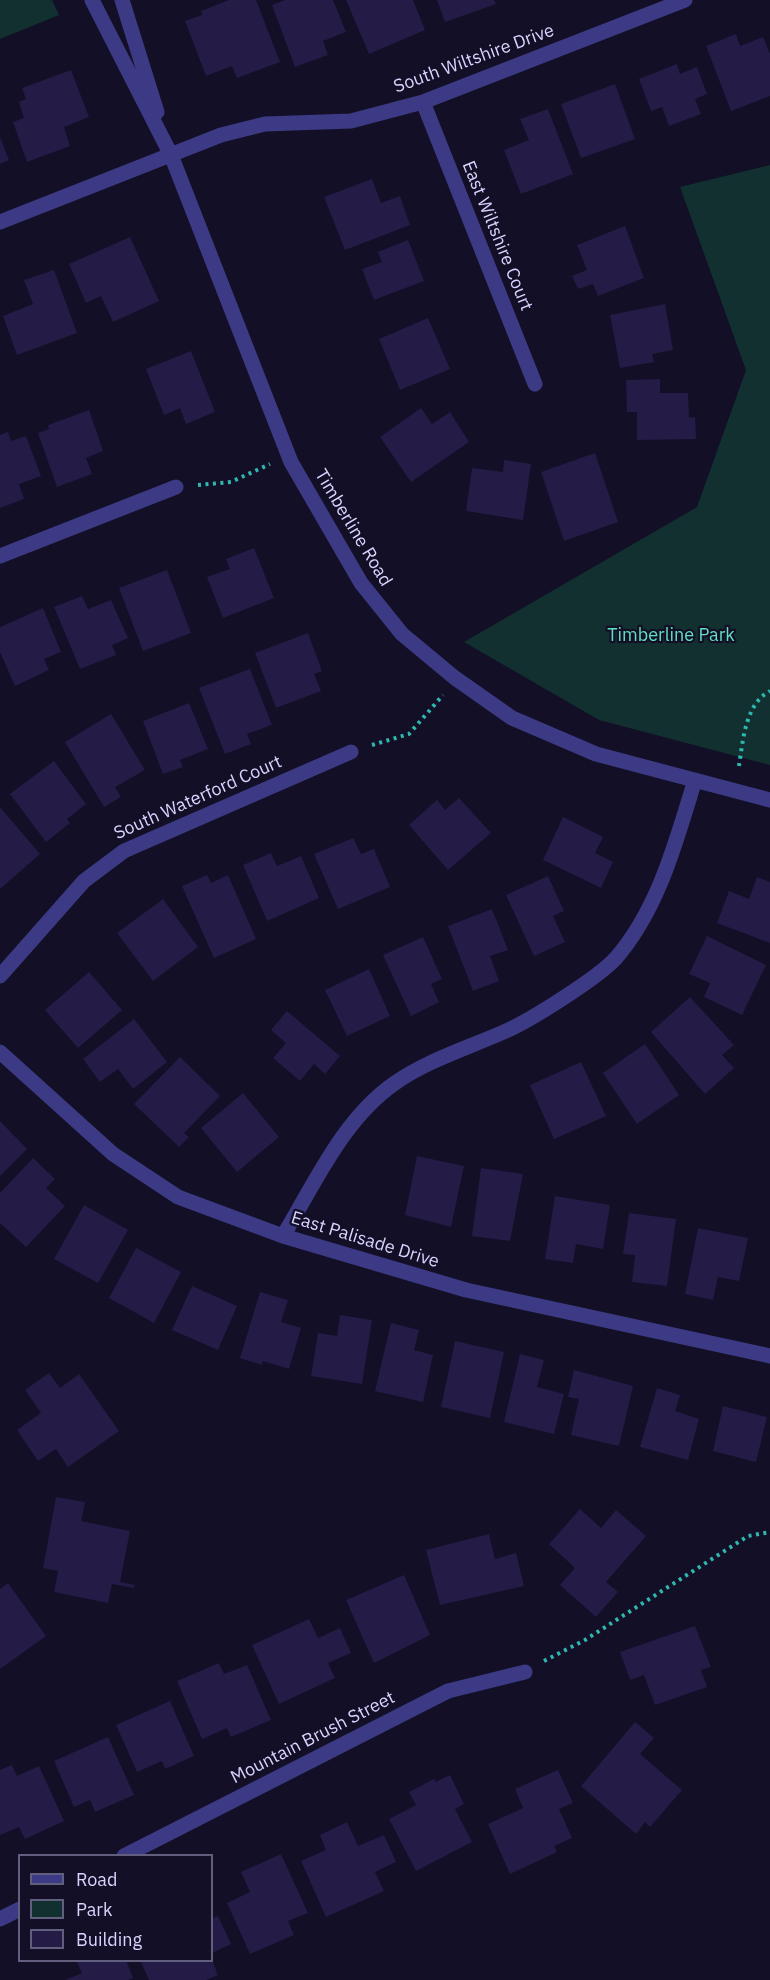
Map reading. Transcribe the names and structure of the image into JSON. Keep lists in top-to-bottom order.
{
  "streets": {
    "street": [
      "South Wiltshire Drive",
      "East Wiltshire Court",
      "Timberline Road",
      "South Waterford Court",
      "East Palisade Drive",
      "Mountain Brush Street"
    ]
  },
  "crossings": [
    ["South Wiltshire Drive", "East Wiltshire Court"],
    ["South Wiltshire Drive", "Timberline Road"]
  ],
  "parks": ["Timberline Park"],
  "legend": ["Road", "Park", "Building"]
}
